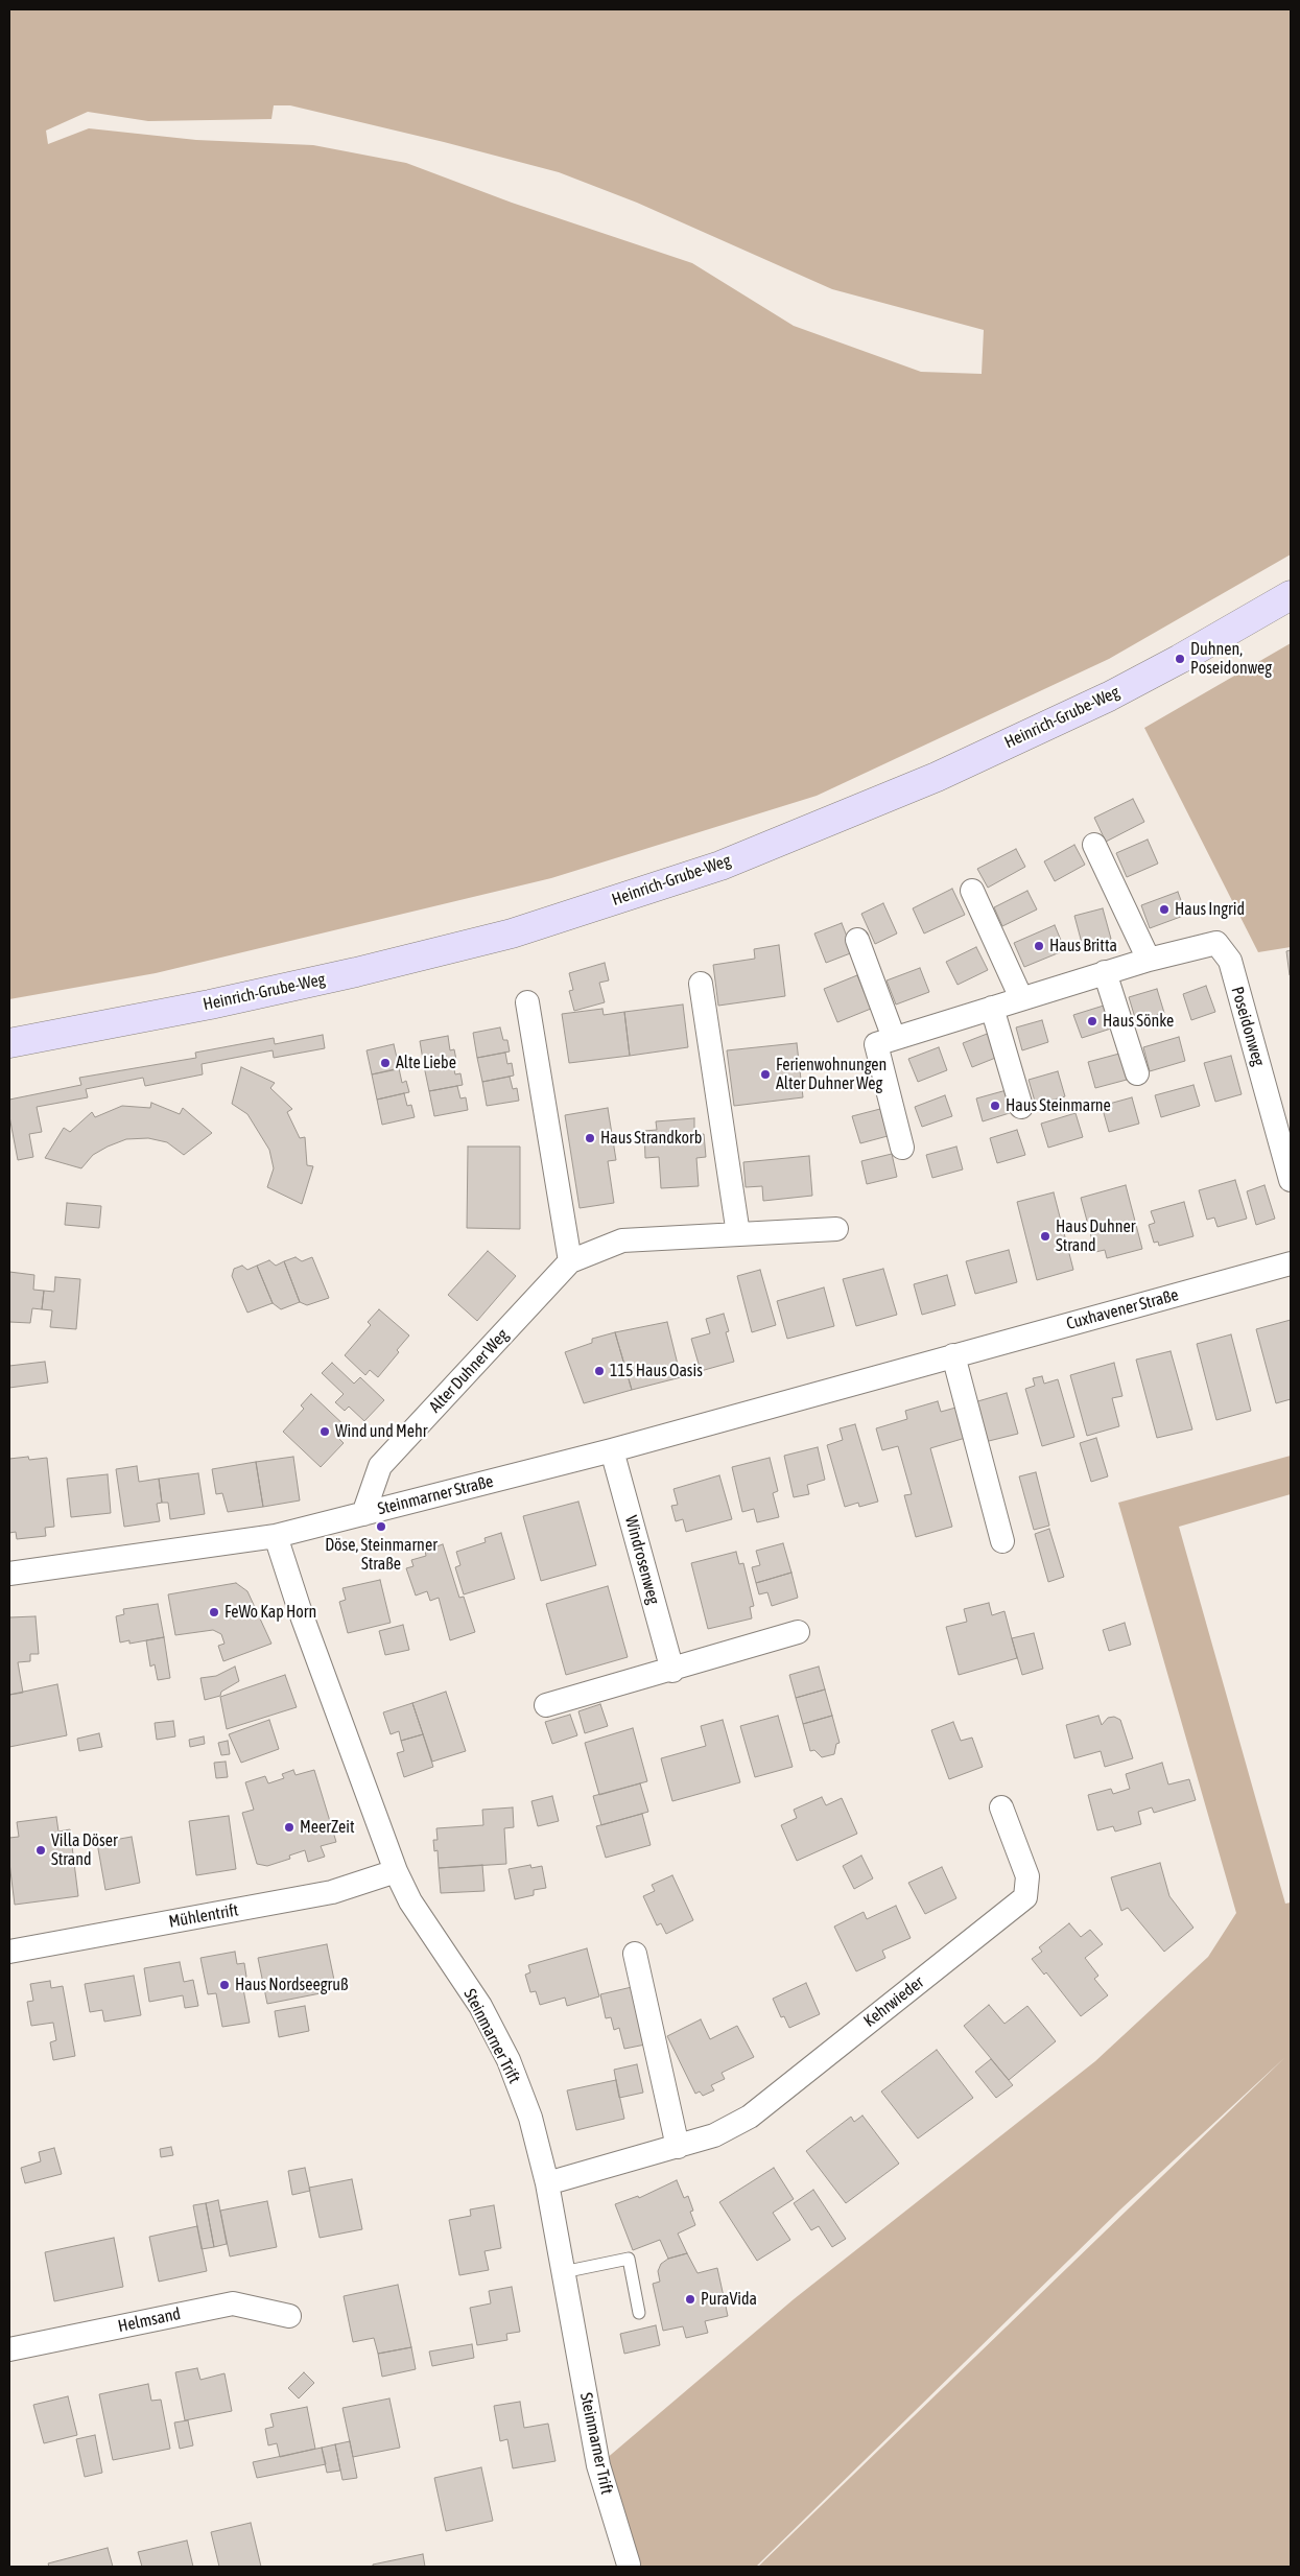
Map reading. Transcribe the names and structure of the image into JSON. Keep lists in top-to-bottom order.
{
  "streets": {
    "street": [
      "Heinrich-Grube-Weg",
      "Poseidonweg",
      "Cuxhavener Straße",
      "Alter Duhner Weg",
      "Steinmarner Straße",
      "Windrosenweg",
      "Mühlentrift",
      "Kehrwieder",
      "Steinmarner Trift",
      "Helmsand"
    ]
  },
  "crossings": [
    ["Cuxhavener Straße", "Steinmarner Straße"],
    ["Alter Duhner Weg", "Steinmarner Straße"],
    ["Steinmarner Straße", "Windrosenweg"],
    ["Steinmarner Straße", "Steinmarner Trift"],
    ["Mühlentrift", "Steinmarner Trift"],
    ["Kehrwieder", "Steinmarner Trift"]
  ],
  "places": [
    "Duhnen, Poseidonweg",
    "Haus Ingrid",
    "Haus Britta",
    "Haus Sönke",
    "Alte Liebe",
    "Ferienwohnungen Alter Duhner Weg",
    "Haus Steinmarne",
    "Haus Strandkorb",
    "Haus Duhner Strand",
    "115 Haus Oasis",
    "Wind und Mehr",
    "Döse, Steinmarner Straße",
    "FeWo Kap Horn",
    "MeerZeit",
    "Villa Döser Strand",
    "Haus Nordseegruß",
    "PuraVida"
  ]
}
